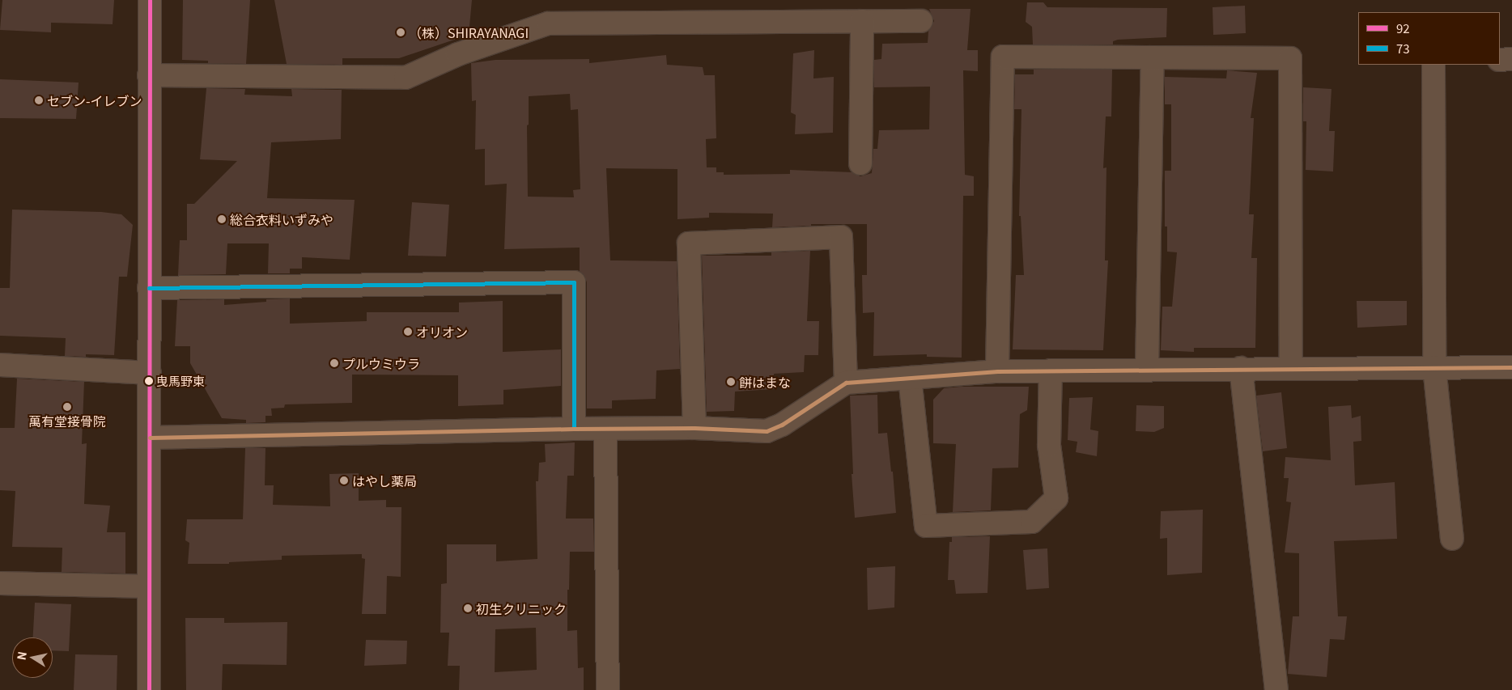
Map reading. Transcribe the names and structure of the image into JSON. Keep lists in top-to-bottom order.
{
  "places": [
    "（株）SHIRAYANAGI",
    "セブン-イレブン",
    "総合衣料いずみや",
    "オリオン",
    "プルウミウラ",
    "曳馬野東",
    "餅はまな",
    "萬有堂接骨院",
    "はやし薬局",
    "初生クリニック"
  ],
  "lines": ["transit line 92", "transit line 73"],
  "legend": ["92", "73"],
  "north": "left"
}
